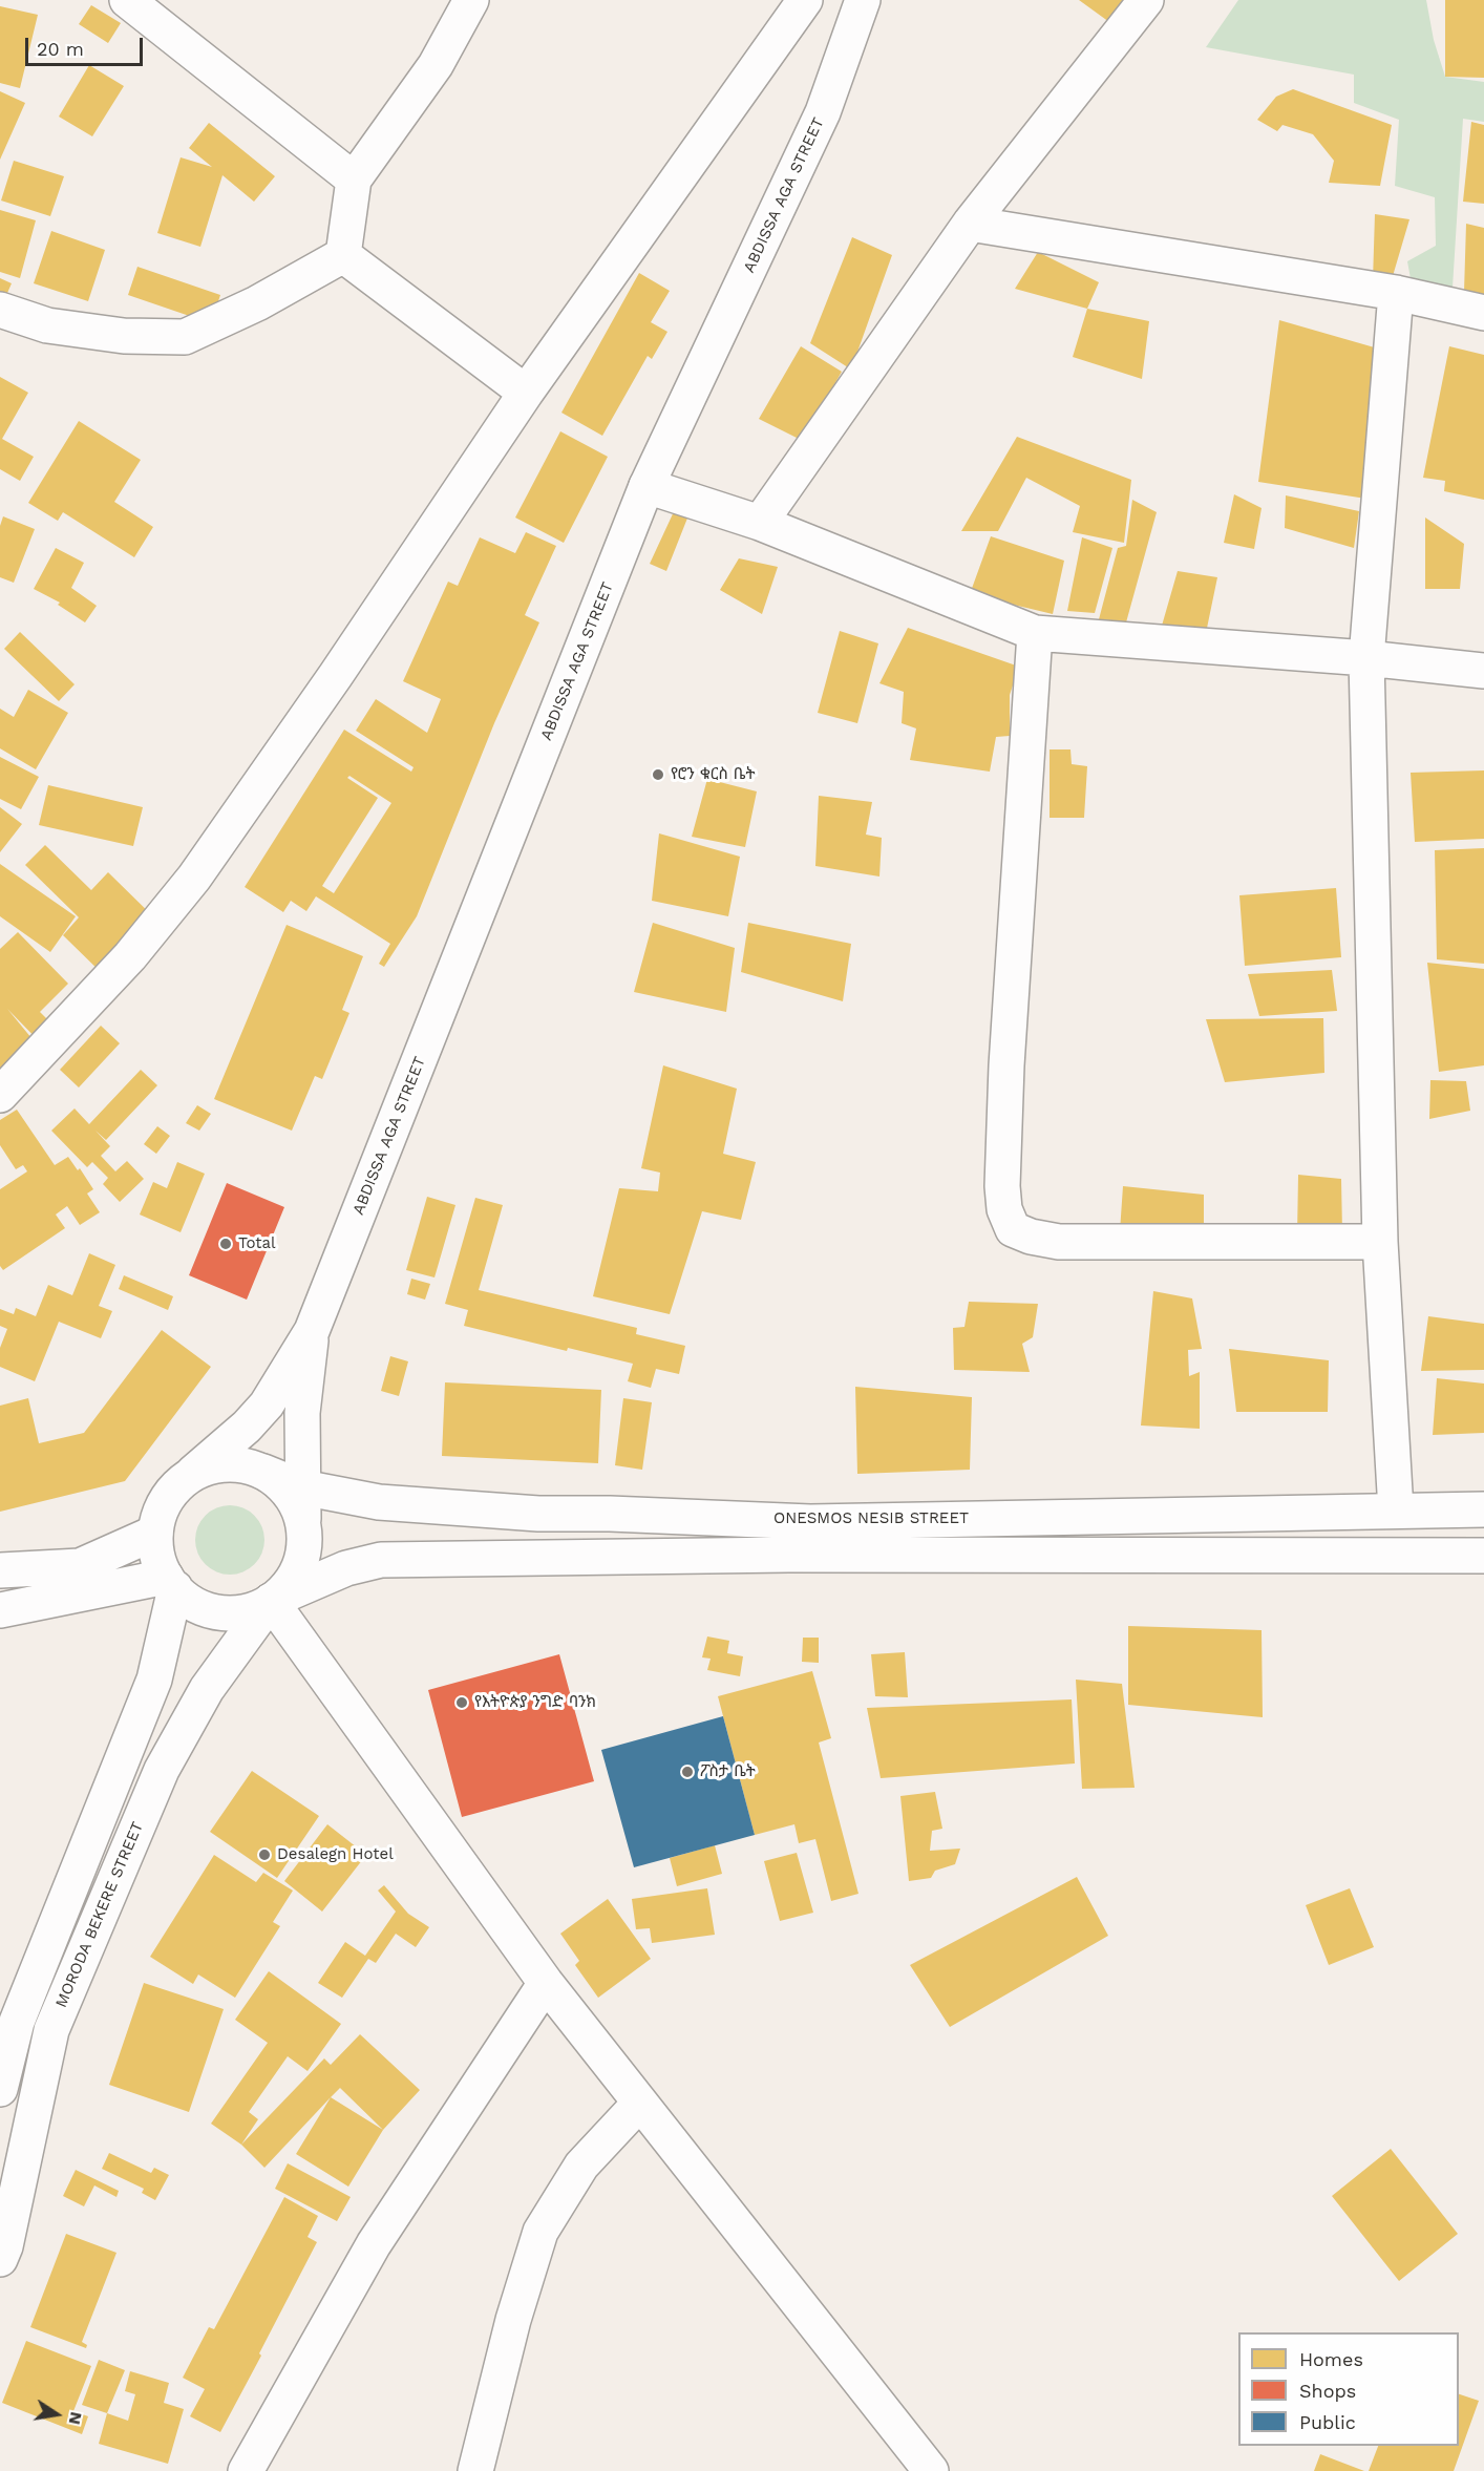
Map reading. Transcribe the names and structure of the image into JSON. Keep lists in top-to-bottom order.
{
  "streets": {
    "main road": ["ABDISSA AGA STREET", "ONESMOS NESIB STREET", "MORODA BEKERE STREET"]
  },
  "crossings": [
    ["ONESMOS NESIB STREET", "MORODA BEKERE STREET"]
  ],
  "places": [
    "የሮን ቁርስ ቤት",
    "Total",
    "የእትዮጵያ ንግድ ባንክ",
    "ፖስታ ቤት",
    "Desalegn Hotel"
  ],
  "legend": ["Homes", "Shops", "Public"],
  "scale_bar": "20 m",
  "north": "right"
}
